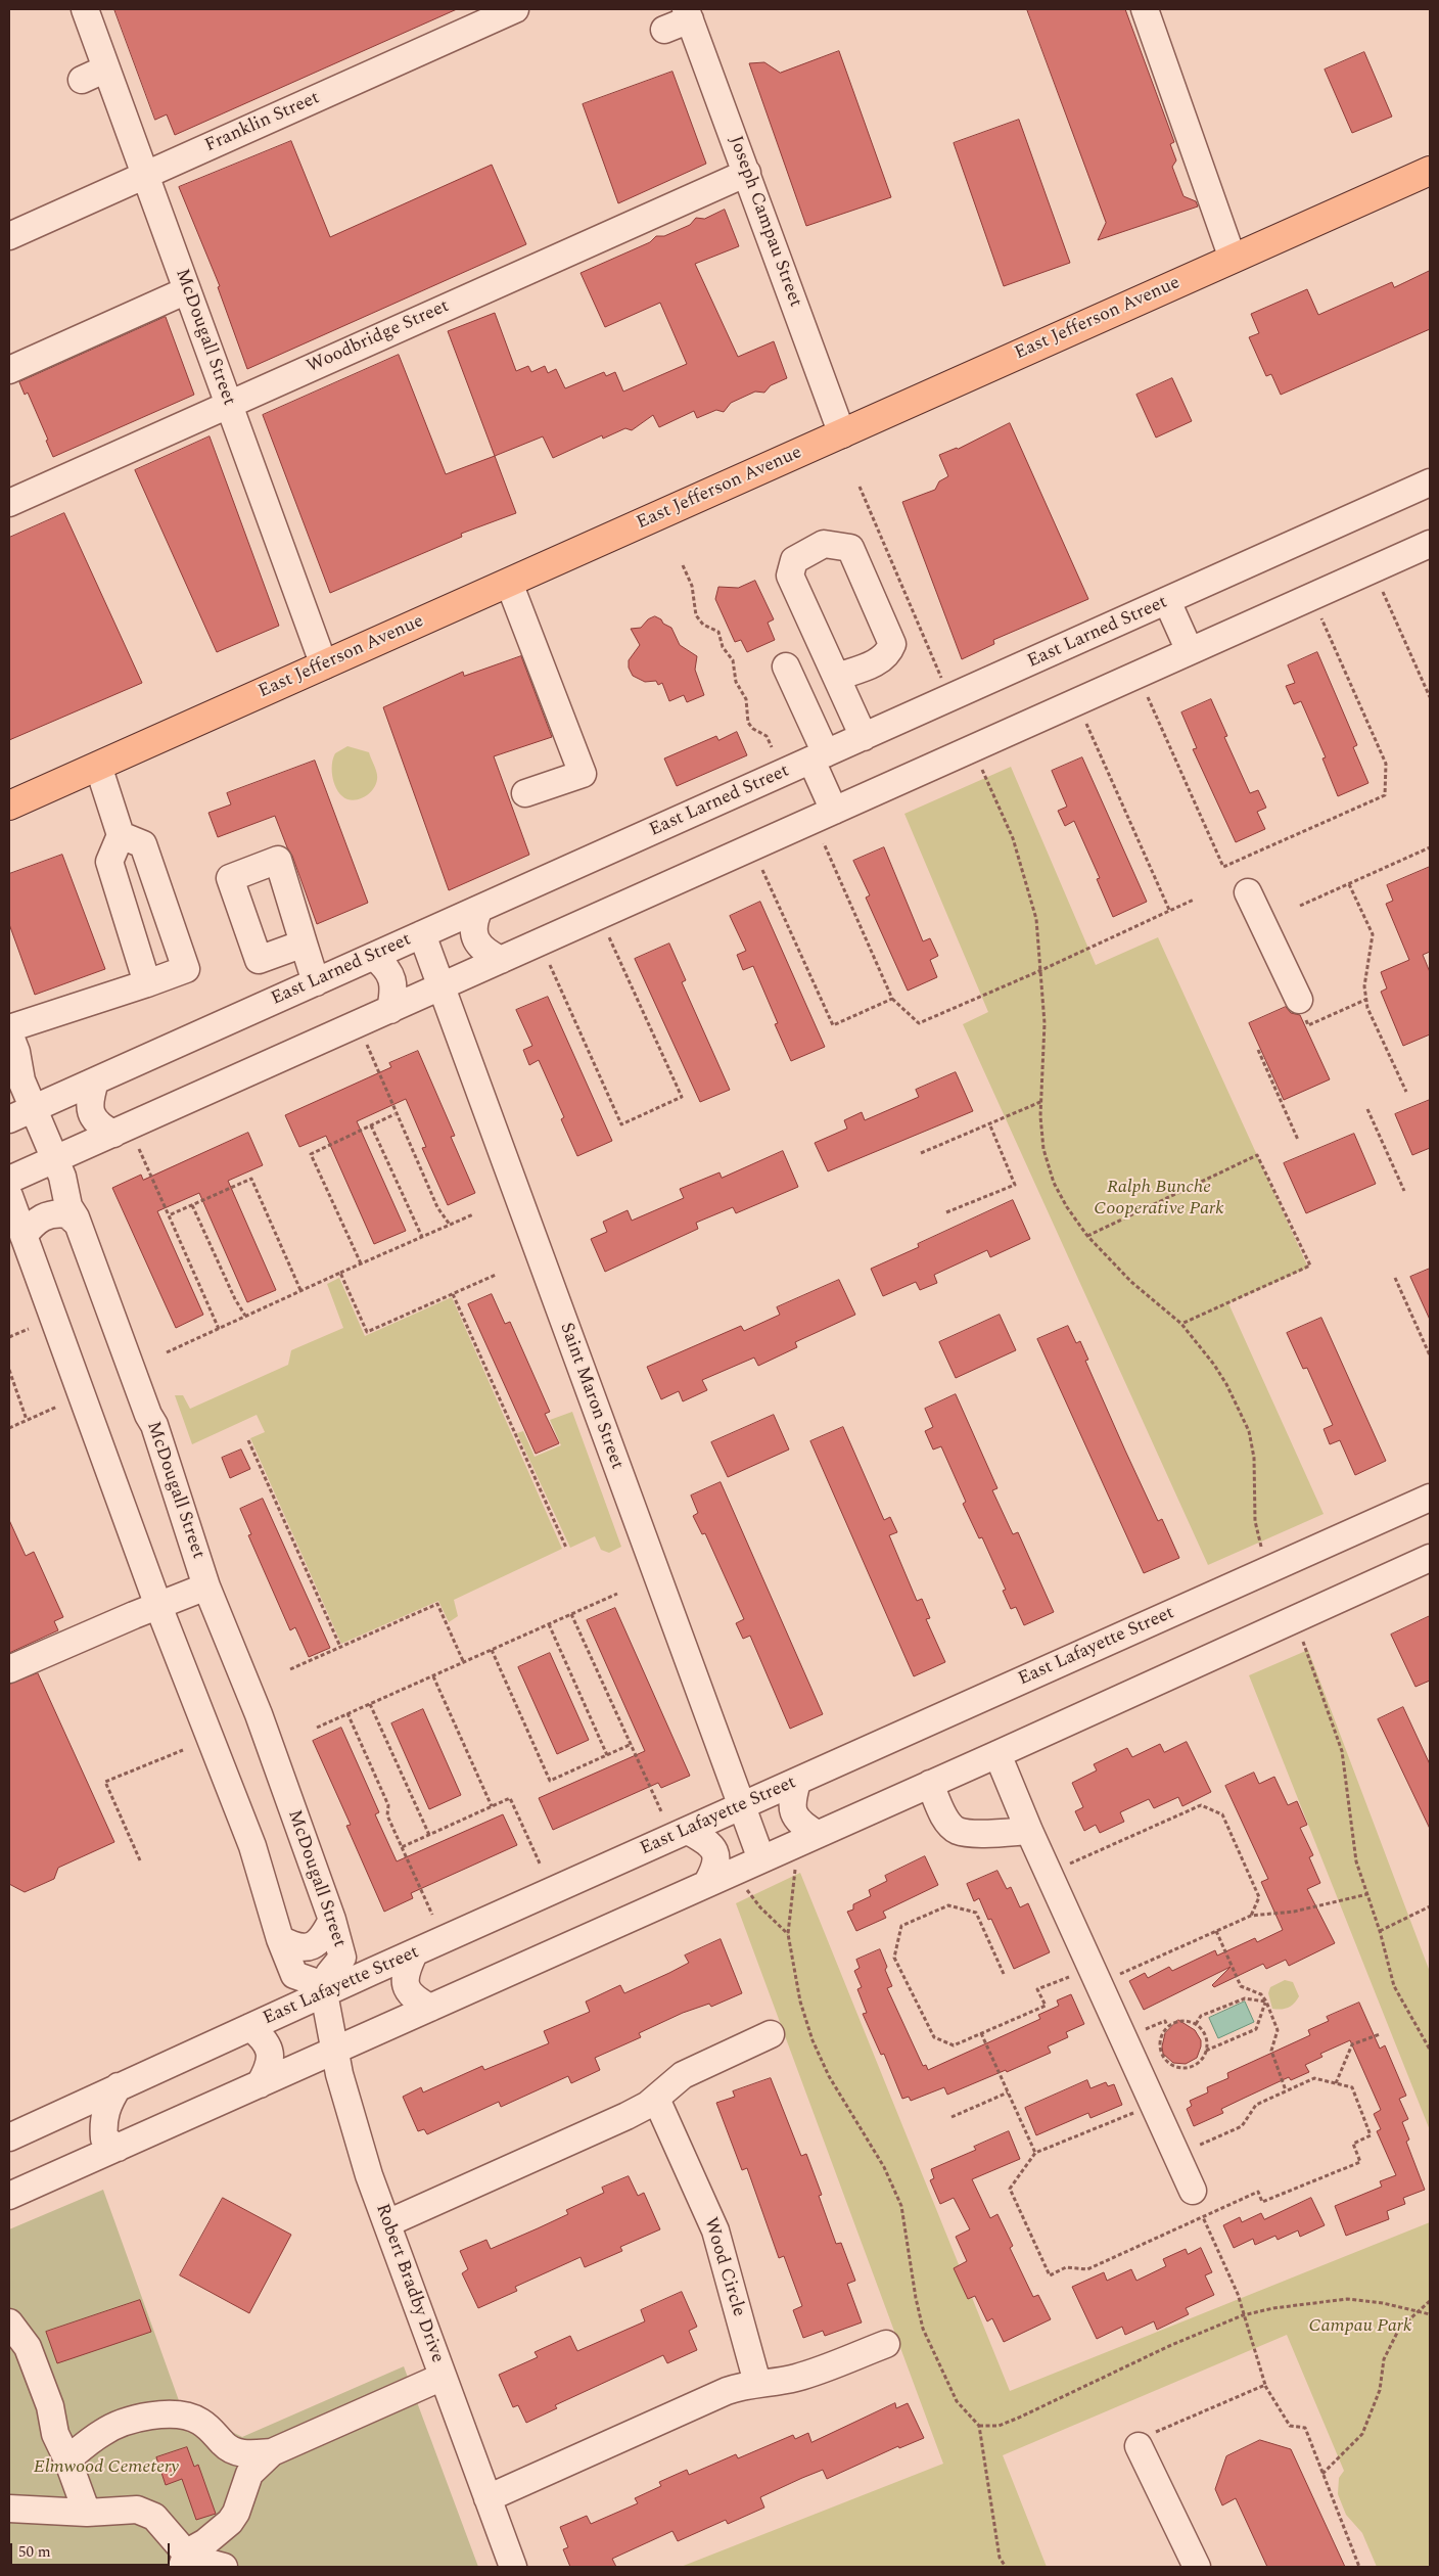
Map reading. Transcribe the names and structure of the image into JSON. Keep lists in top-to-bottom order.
{
  "streets": {
    "main road": ["East Jefferson Avenue"],
    "street": [
      "Franklin Street",
      "Joseph Campau Street",
      "McDougall Street",
      "Woodbridge Street",
      "East Larned Street",
      "Saint Maron Street",
      "East Lafayette Street",
      "Wood Circle",
      "Robert Bradby Drive"
    ]
  },
  "crossings": [
    ["Franklin Street", "McDougall Street"],
    ["Joseph Campau Street", "East Jefferson Avenue"],
    ["Joseph Campau Street", "Woodbridge Street"],
    ["East Jefferson Avenue", "McDougall Street"],
    ["McDougall Street", "Woodbridge Street"],
    ["McDougall Street", "East Larned Street"],
    ["McDougall Street", "East Lafayette Street"],
    ["McDougall Street", "Robert Bradby Drive"],
    ["East Larned Street", "Saint Maron Street"],
    ["Saint Maron Street", "East Lafayette Street"],
    ["East Lafayette Street", "Robert Bradby Drive"]
  ],
  "parks": ["Ralph Bunche Cooperative Park", "Campau Park", "Elmwood Cemetery"],
  "scale_bar": "50 m"
}
